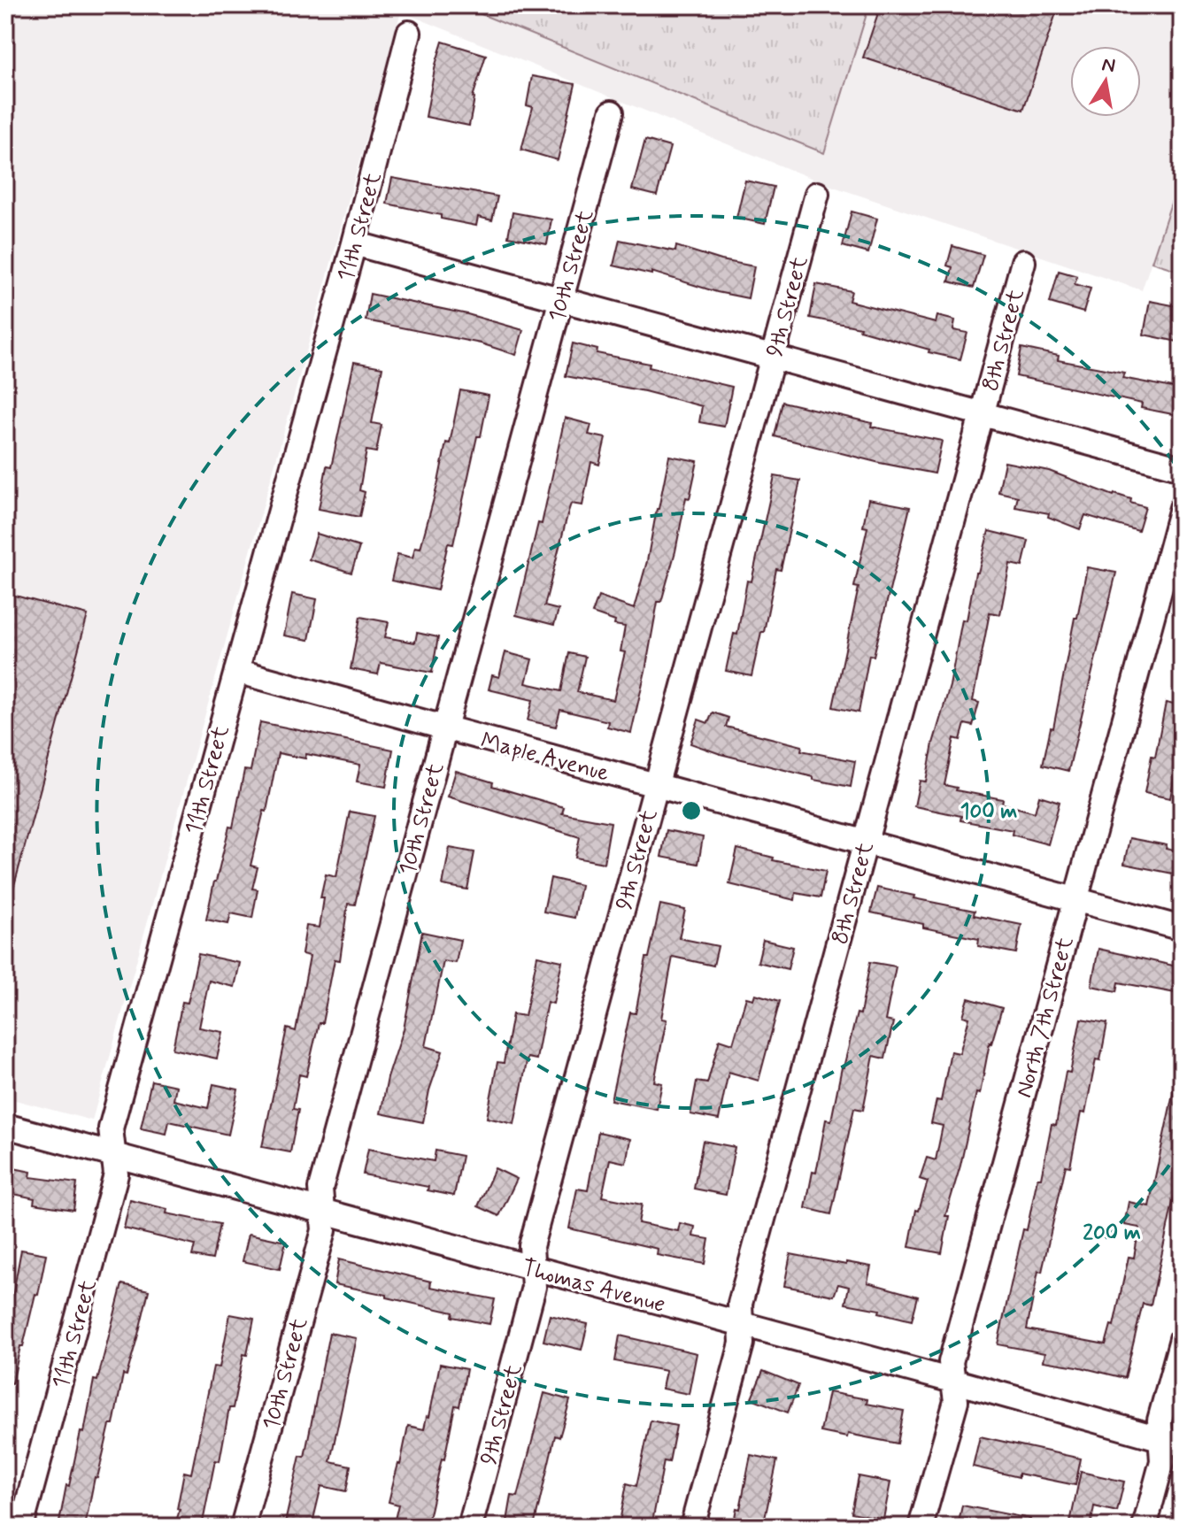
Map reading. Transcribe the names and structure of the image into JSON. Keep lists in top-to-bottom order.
{
  "streets": {
    "street": [
      "11th Street",
      "10th Street",
      "9th Street",
      "8th Street",
      "Maple Avenue",
      "North 7th Street",
      "Thomas Avenue"
    ]
  },
  "crossings": [
    ["11th Street", "Maple Avenue"],
    ["11th Street", "Thomas Avenue"],
    ["10th Street", "Maple Avenue"],
    ["10th Street", "Thomas Avenue"],
    ["9th Street", "Maple Avenue"],
    ["9th Street", "Thomas Avenue"],
    ["8th Street", "Maple Avenue"],
    ["8th Street", "Thomas Avenue"],
    ["Maple Avenue", "North 7th Street"],
    ["North 7th Street", "Thomas Avenue"]
  ],
  "north": "top",
  "rings": ["100 m", "200 m"]
}
